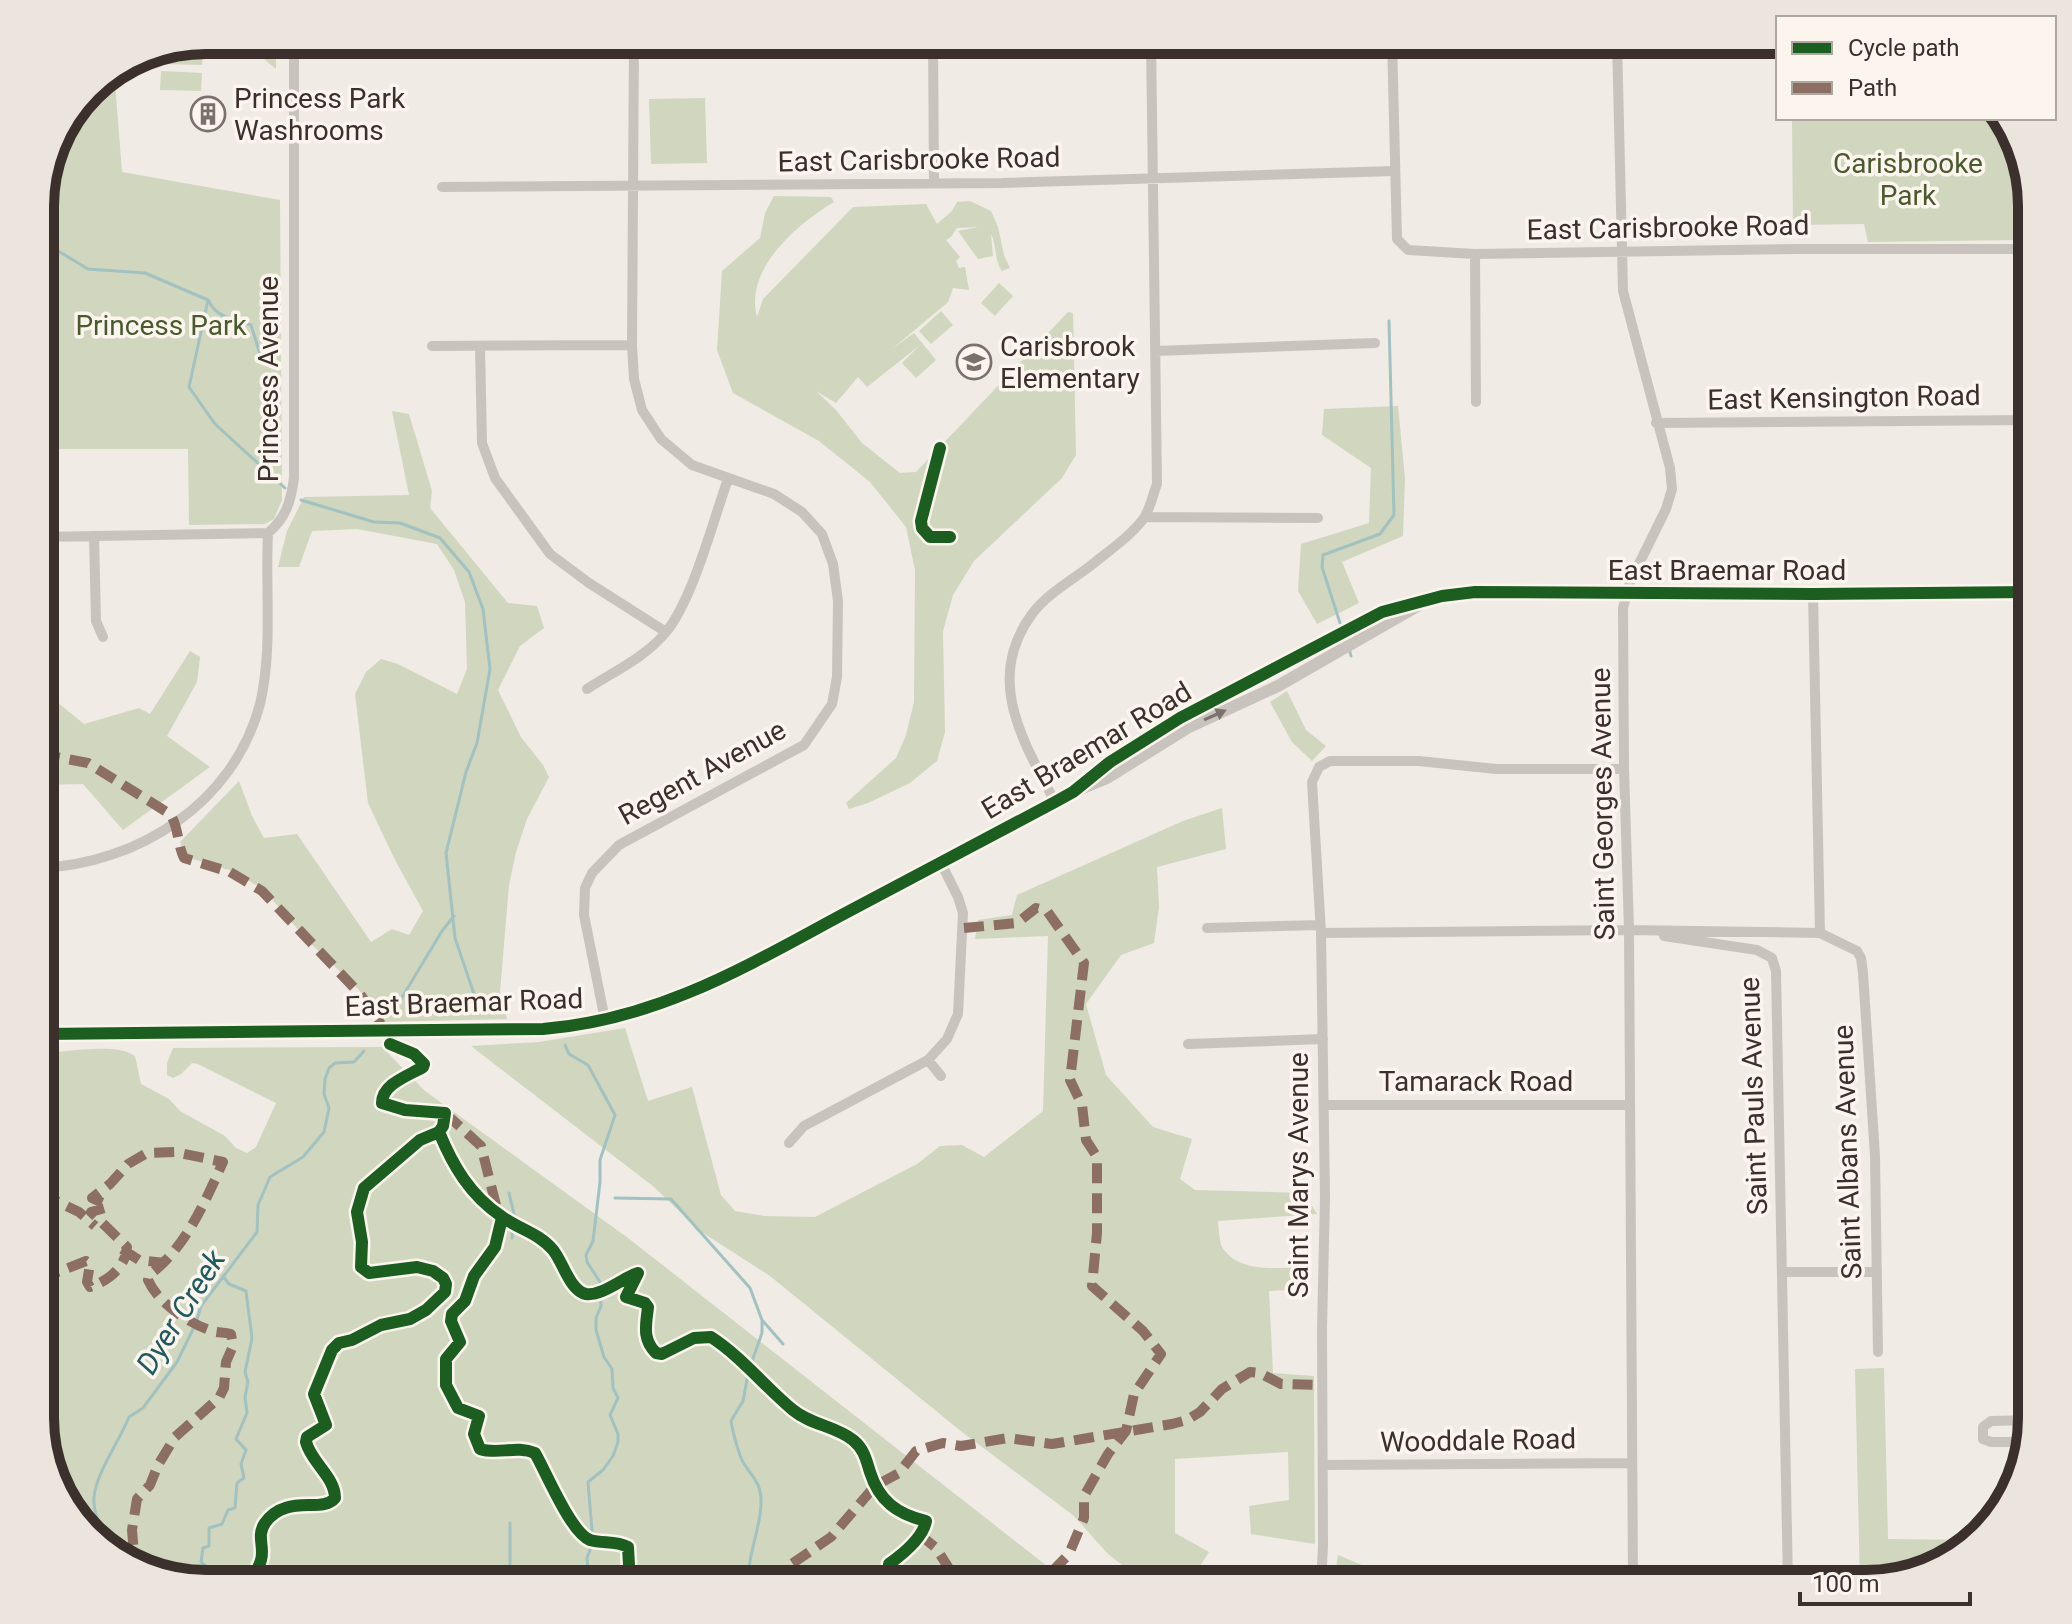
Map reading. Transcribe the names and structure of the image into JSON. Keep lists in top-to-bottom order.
{
  "streets": {
    "street": [
      "East Carisbrooke Road",
      "Princess Avenue",
      "East Kensington Road",
      "East Braemar Road",
      "Regent Avenue",
      "Saint Georges Avenue",
      "Tamarack Road",
      "Saint Pauls Avenue",
      "Saint Albans Avenue",
      "Saint Marys Avenue",
      "Wooddale Road"
    ]
  },
  "crossings": [
    ["East Carisbrooke Road", "Regent Avenue"],
    ["East Carisbrooke Road", "Saint Georges Avenue"],
    ["East Kensington Road", "Saint Georges Avenue"],
    ["East Braemar Road", "Regent Avenue"],
    ["East Braemar Road", "Saint Georges Avenue"],
    ["Saint Georges Avenue", "Tamarack Road"],
    ["Saint Georges Avenue", "Saint Pauls Avenue"],
    ["Saint Georges Avenue", "Saint Marys Avenue"],
    ["Saint Georges Avenue", "Wooddale Road"],
    ["Tamarack Road", "Saint Marys Avenue"],
    ["Saint Marys Avenue", "Wooddale Road"]
  ],
  "water": ["Dyer Creek"],
  "parks": ["Carisbrooke Park", "Princess Park"],
  "places": {
    "building": ["Princess Park Washrooms"],
    "school or university": ["Carisbrook Elementary"]
  },
  "legend": ["Cycle path", "Path"],
  "scale_bar": "100 m"
}
